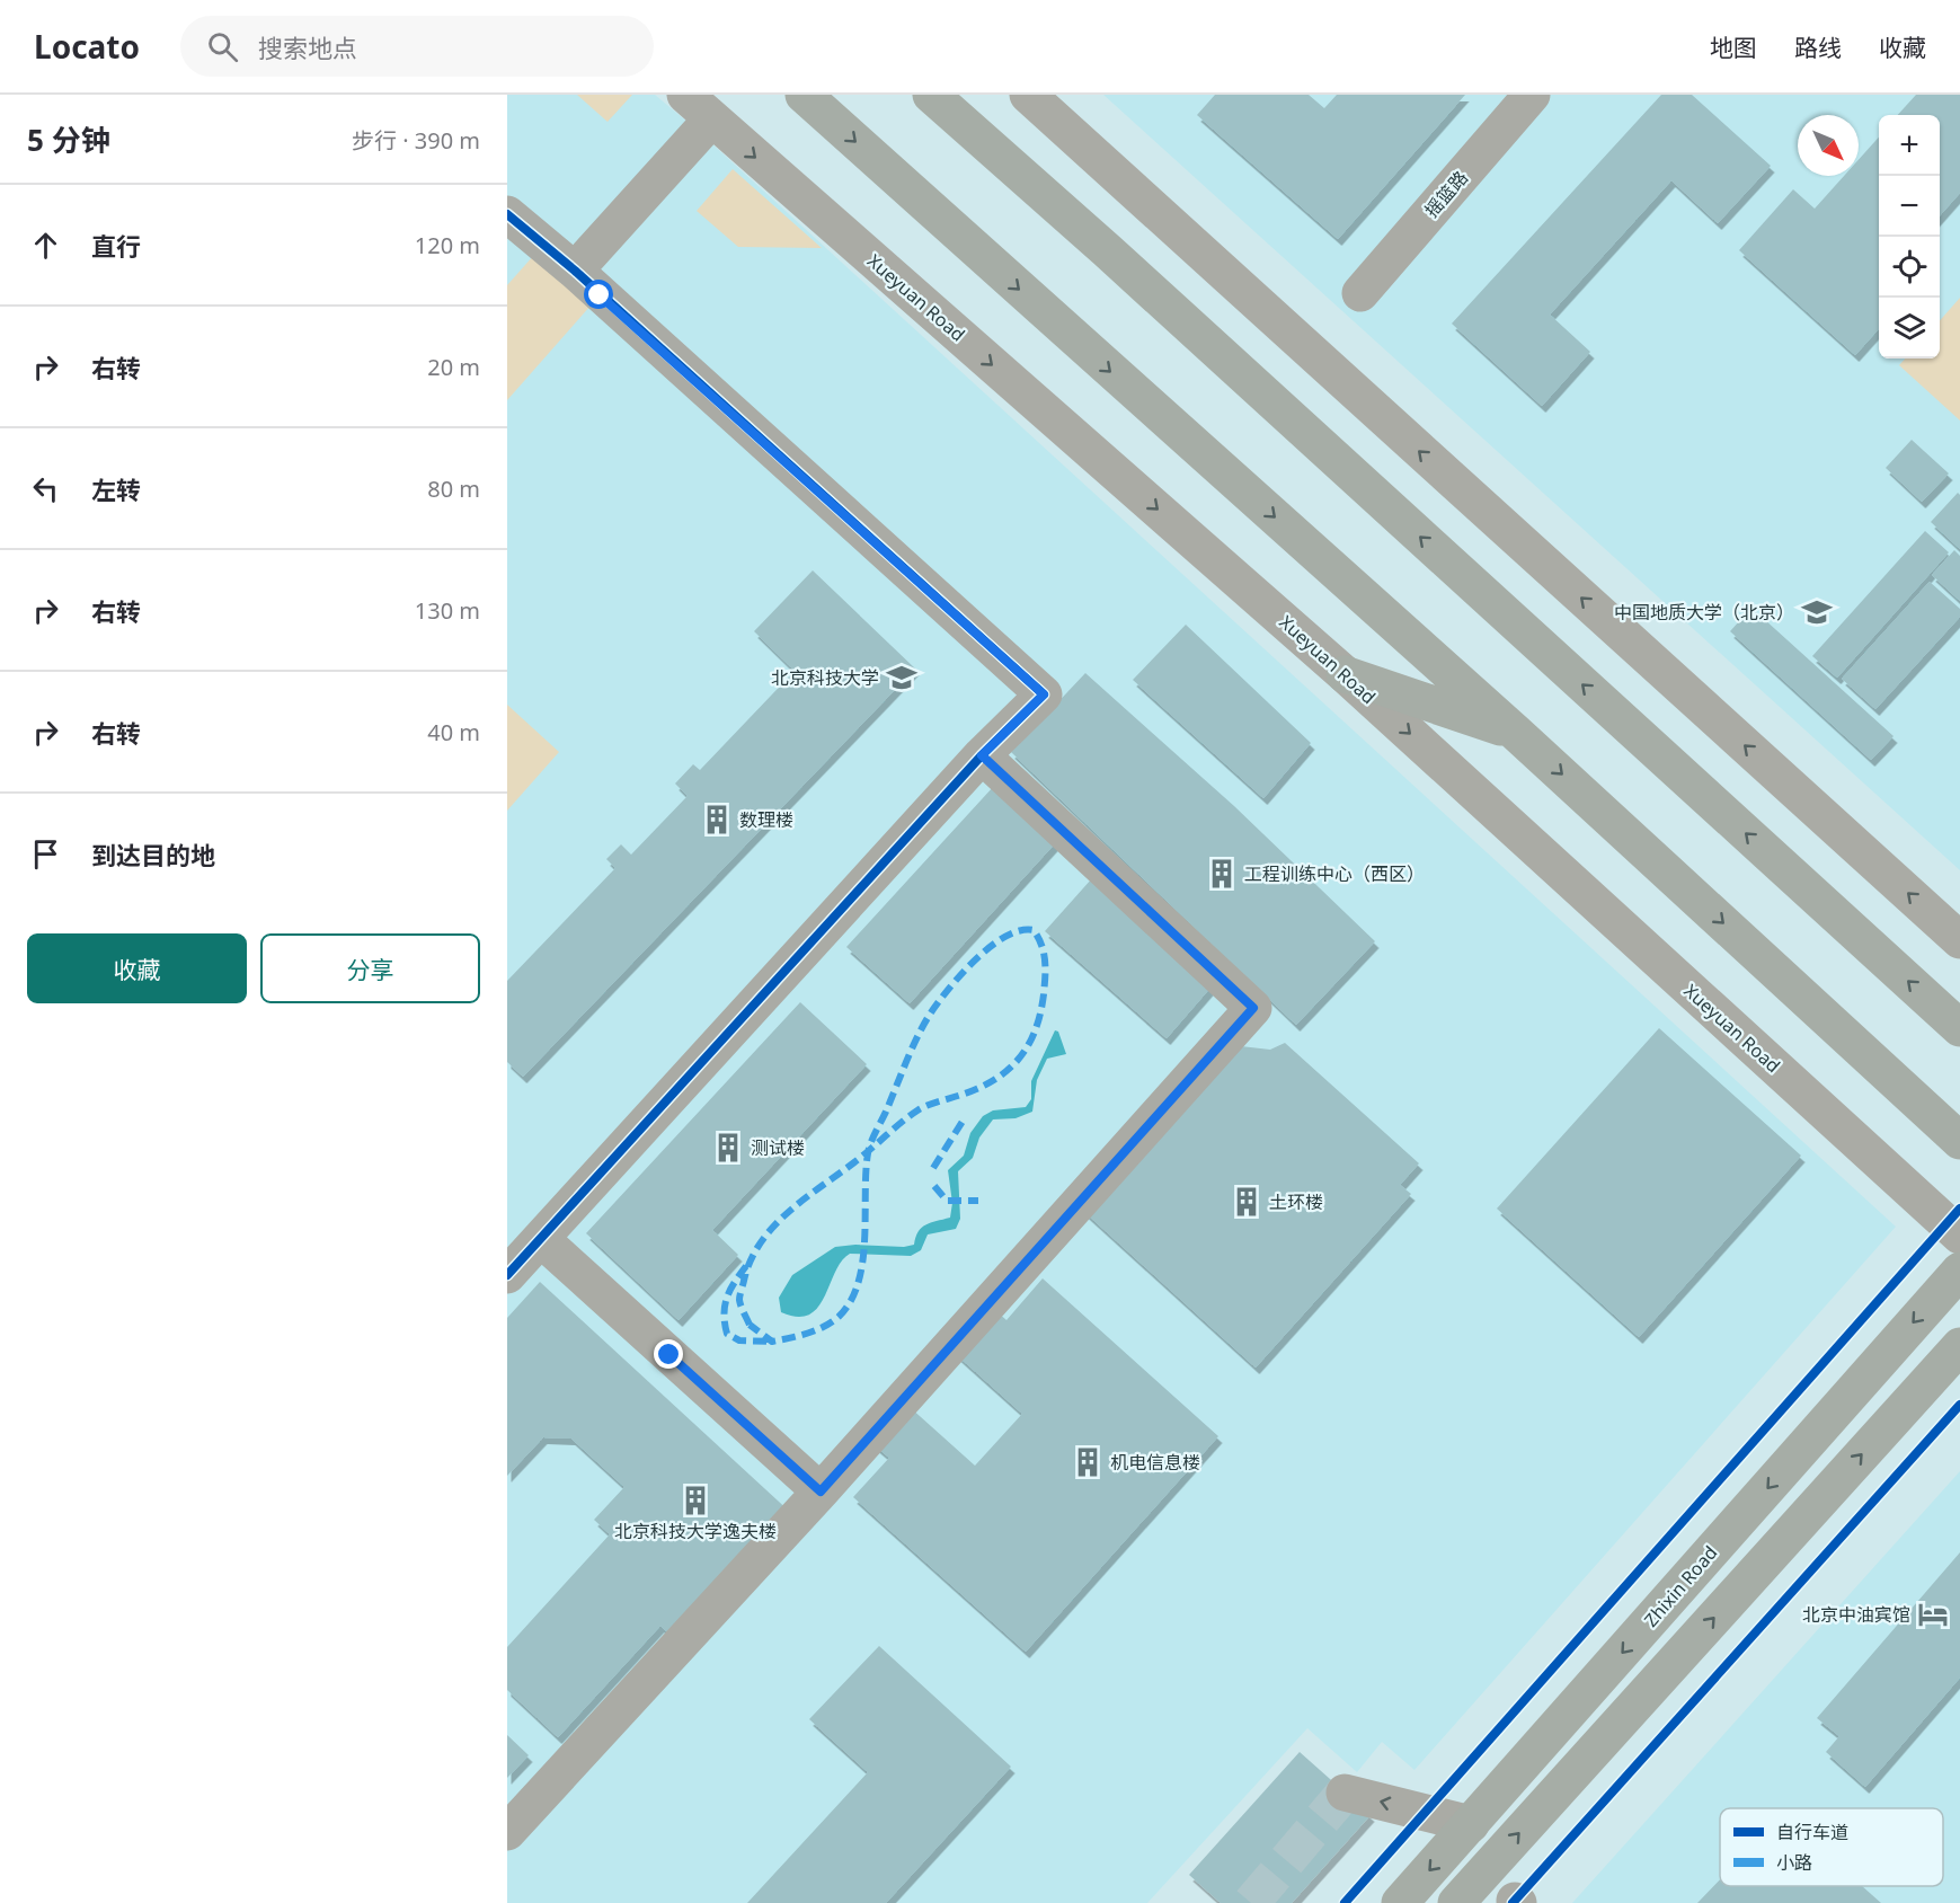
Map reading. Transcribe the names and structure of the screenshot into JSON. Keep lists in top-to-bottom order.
{
  "streets": {
    "main road": ["Zhixin Road"],
    "street": ["摇篮路", "Xueyuan Road"]
  },
  "places": {
    "school or university": ["中国地质大学（北京）", "北京科技大学"],
    "building": [
      "数理楼",
      "工程训练中心（西区）",
      "测试楼",
      "土环楼",
      "机电信息楼",
      "北京科技大学逸夫楼"
    ],
    "hotel": ["北京中油宾馆"]
  },
  "legend": ["自行车道", "小路"],
  "north": "bottom right",
  "page": {
    "header": "Locato",
    "search": "搜索地点",
    "nav": ["地图", "路线", "收藏"],
    "heading": ["5 分钟", "步行 · 390 m"],
    "map_buttons": ["+", "−"],
    "list": [
      ["直行", "120 m"],
      ["右转", "20 m"],
      ["左转", "80 m"],
      ["右转", "130 m"],
      ["右转", "40 m"],
      "到达目的地"
    ],
    "buttons": ["收藏", "分享"]
  }
}
